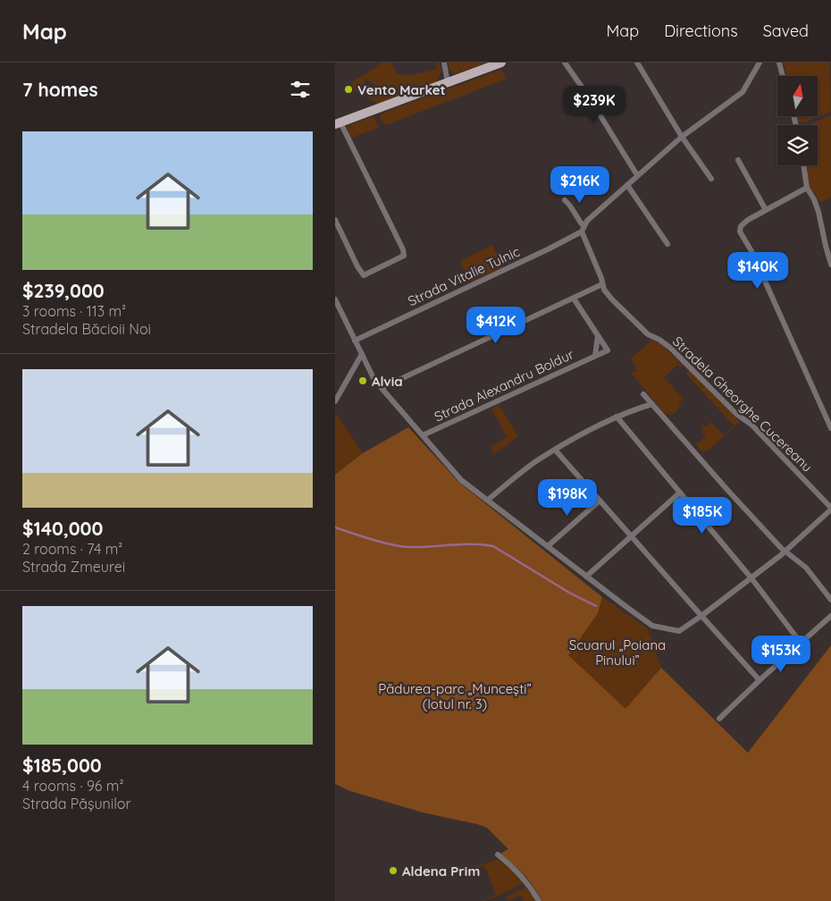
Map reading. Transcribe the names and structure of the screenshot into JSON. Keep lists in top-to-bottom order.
{
  "streets": {
    "street": ["Strada Vitalie Tulnic", "Strada Alexandru Boldur", "Stradela Gheorghe Cucereanu"]
  },
  "crossings": [
    ["Strada Vitalie Tulnic", "Stradela Gheorghe Cucereanu"]
  ],
  "parks": ["Scuarul „Poiana Pinului”", "Pădurea-parc „Muncești” (lotul nr. 3)"],
  "places": ["Vento Market", "Alvia", "Aldena Prim"],
  "north": "top",
  "page": {
    "header": "Map",
    "nav": ["Map", "Directions", "Saved"],
    "heading": "7 homes",
    "price": [
      "$239K",
      "$216K",
      "$140K",
      "$412K",
      "$198K",
      "$185K",
      "$153K"
    ],
    "list": [
      {
        "name": "$239,000",
        "note": "3 rooms · 113 m² · Stradela Băcioii Noi"
      },
      {
        "name": "$140,000",
        "note": "2 rooms · 74 m² · Strada Zmeurei"
      },
      {
        "name": "$185,000",
        "note": "4 rooms · 96 m² · Strada Pășunilor"
      }
    ]
  }
}
